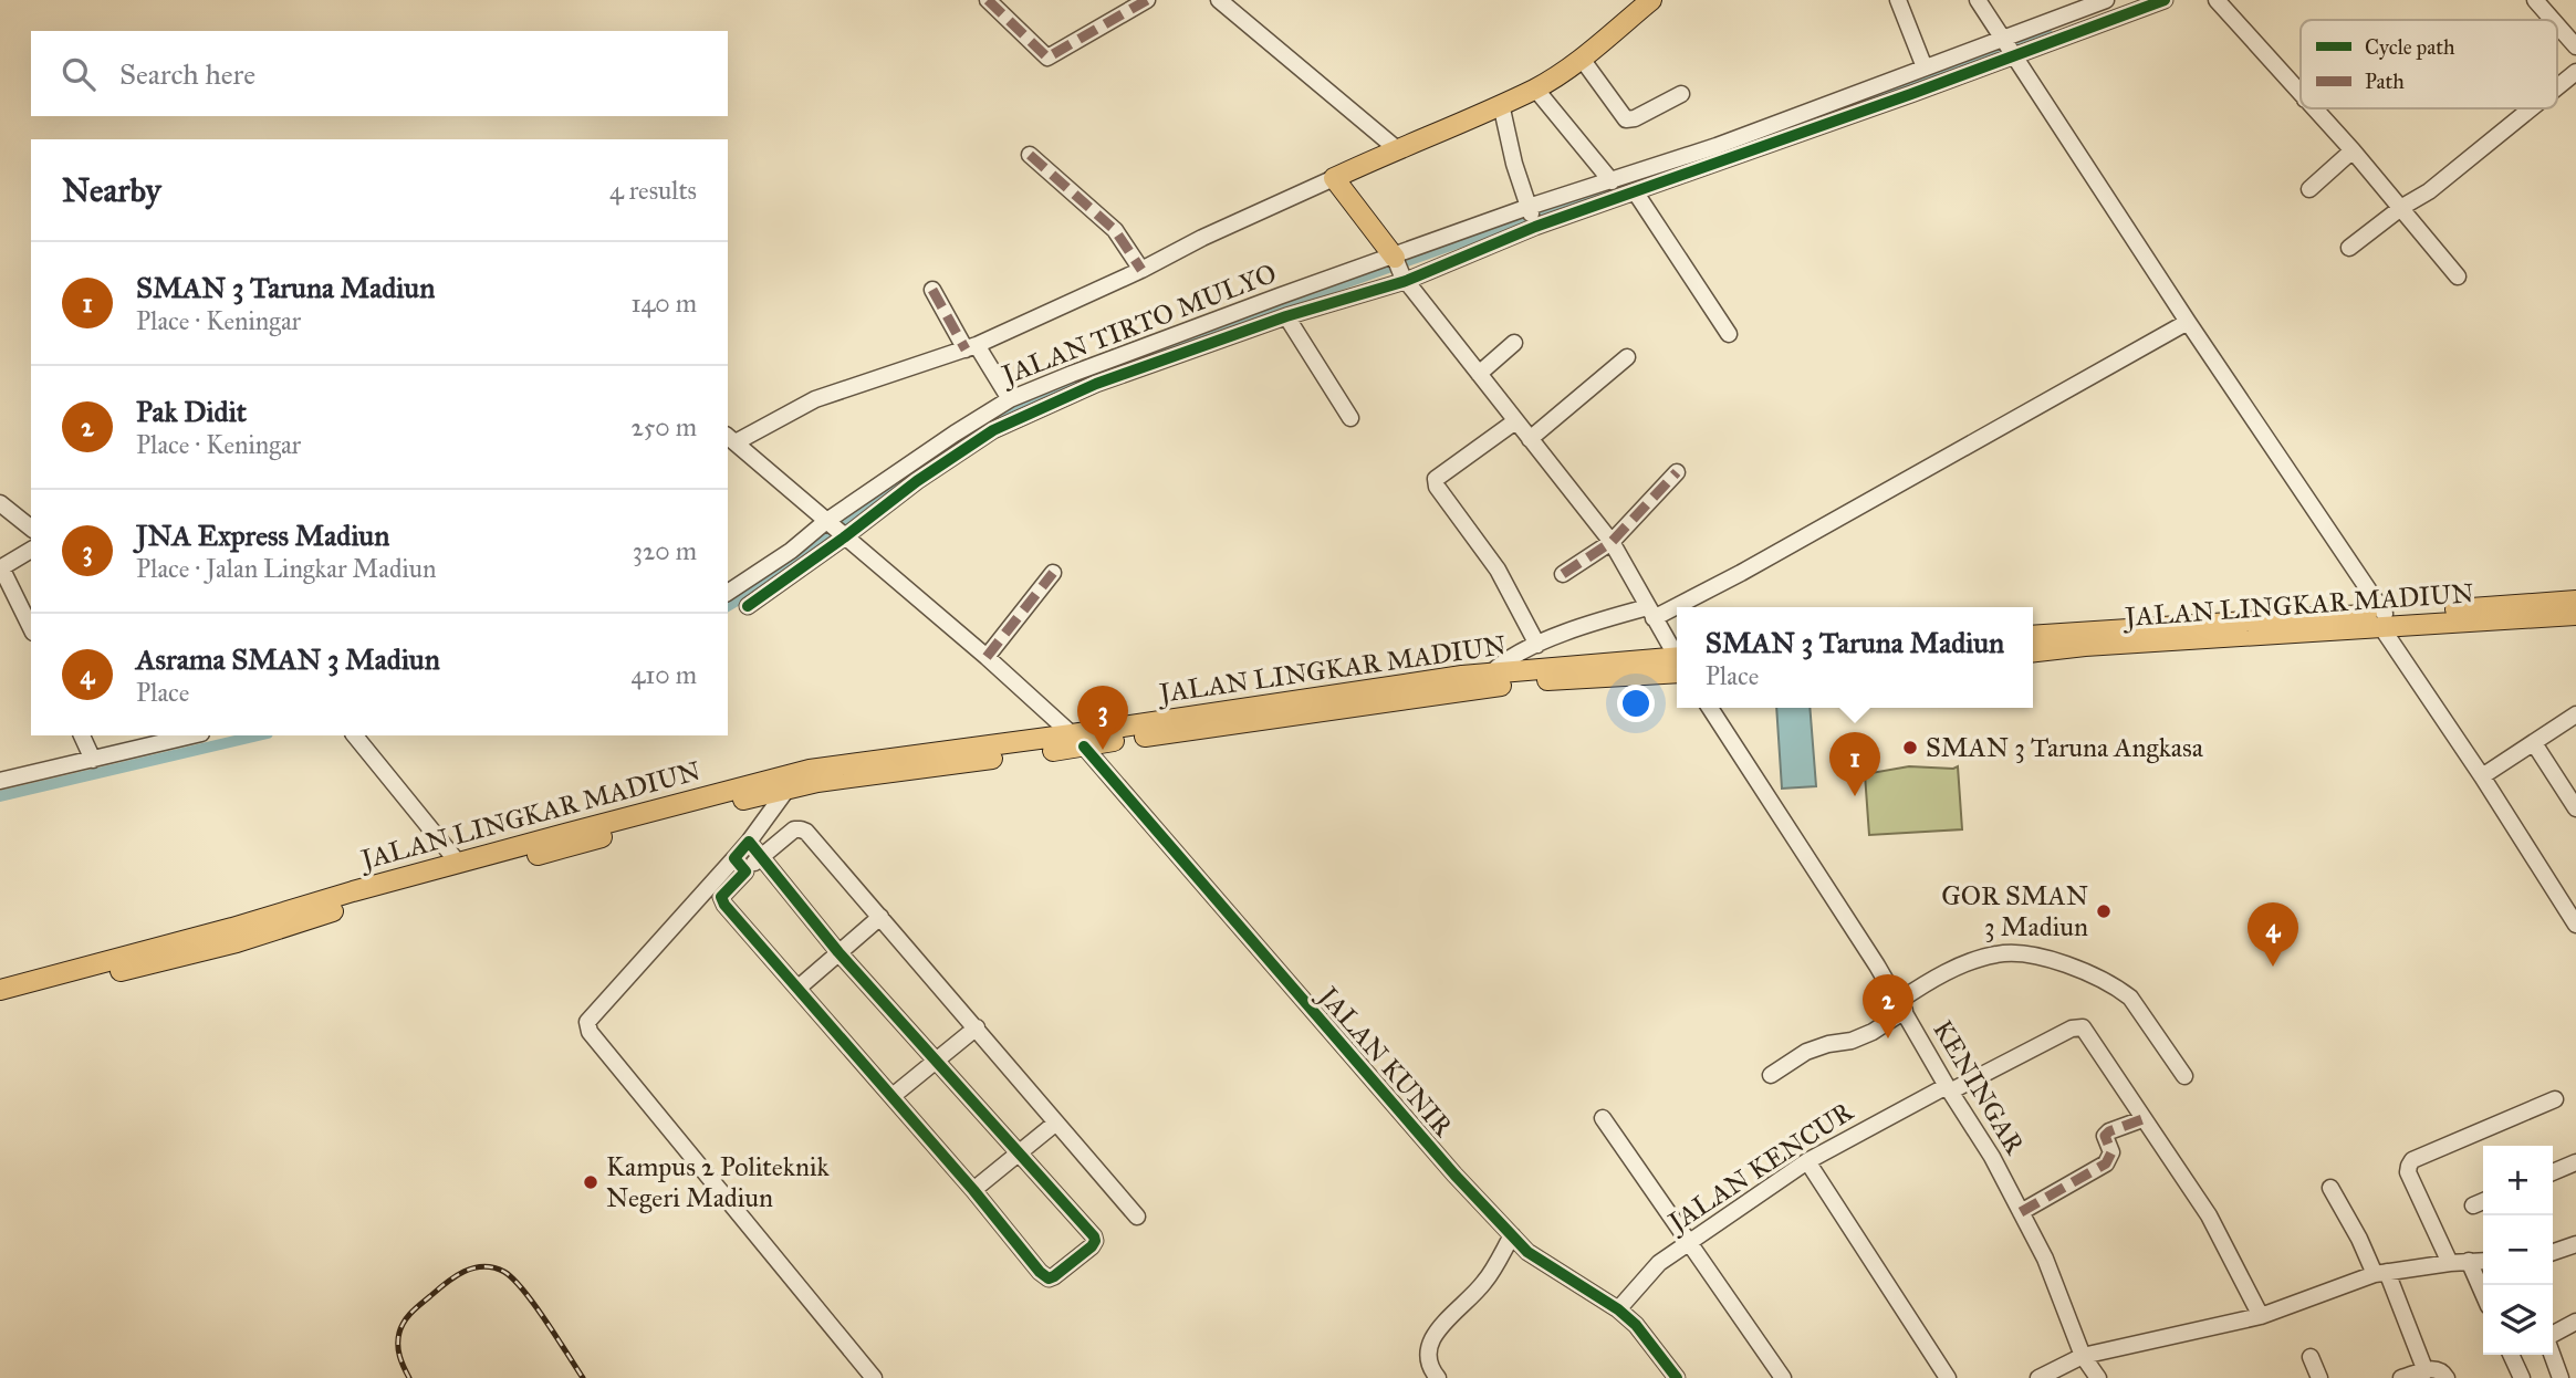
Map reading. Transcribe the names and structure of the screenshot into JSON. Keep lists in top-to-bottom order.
{
  "streets": {
    "main road": ["JALAN LINGKAR MADIUN"],
    "street": [
      "JALAN TIRTO MULYO",
      "JALAN KUNIR",
      "KENINGAR",
      "JALAN KENCUR"
    ]
  },
  "crossings": [
    ["JALAN TIRTO MULYO", "JALAN KUNIR"],
    ["JALAN LINGKAR MADIUN", "JALAN KUNIR"],
    ["JALAN KUNIR", "JALAN KENCUR"],
    ["KENINGAR", "JALAN KENCUR"]
  ],
  "places": ["SMAN 3 Taruna Angkasa", "GOR SMAN 3 Madiun", "Kampus 2 Politeknik Negeri Madiun"],
  "legend": ["Cycle path", "Path"],
  "page": {
    "search": "Search here",
    "heading": ["Nearby", "4 results"],
    "list": [
      {
        "mark": "1",
        "name": "SMAN 3 Taruna Madiun",
        "note": "Place · Keningar",
        "value": "140 m"
      },
      {
        "mark": "2",
        "name": "Pak Didit",
        "note": "Place · Keningar",
        "value": "250 m"
      },
      {
        "mark": "3",
        "name": "JNA Express Madiun",
        "note": "Place · Jalan Lingkar Madiun",
        "value": "320 m"
      },
      {
        "mark": "4",
        "name": "Asrama SMAN 3 Madiun",
        "note": "Place",
        "value": "410 m"
      }
    ],
    "popup": ["SMAN 3 Taruna Madiun", "Place"],
    "pins": [
      "3",
      "1",
      "4",
      "2"
    ],
    "map_buttons": ["+", "−"]
  }
}
